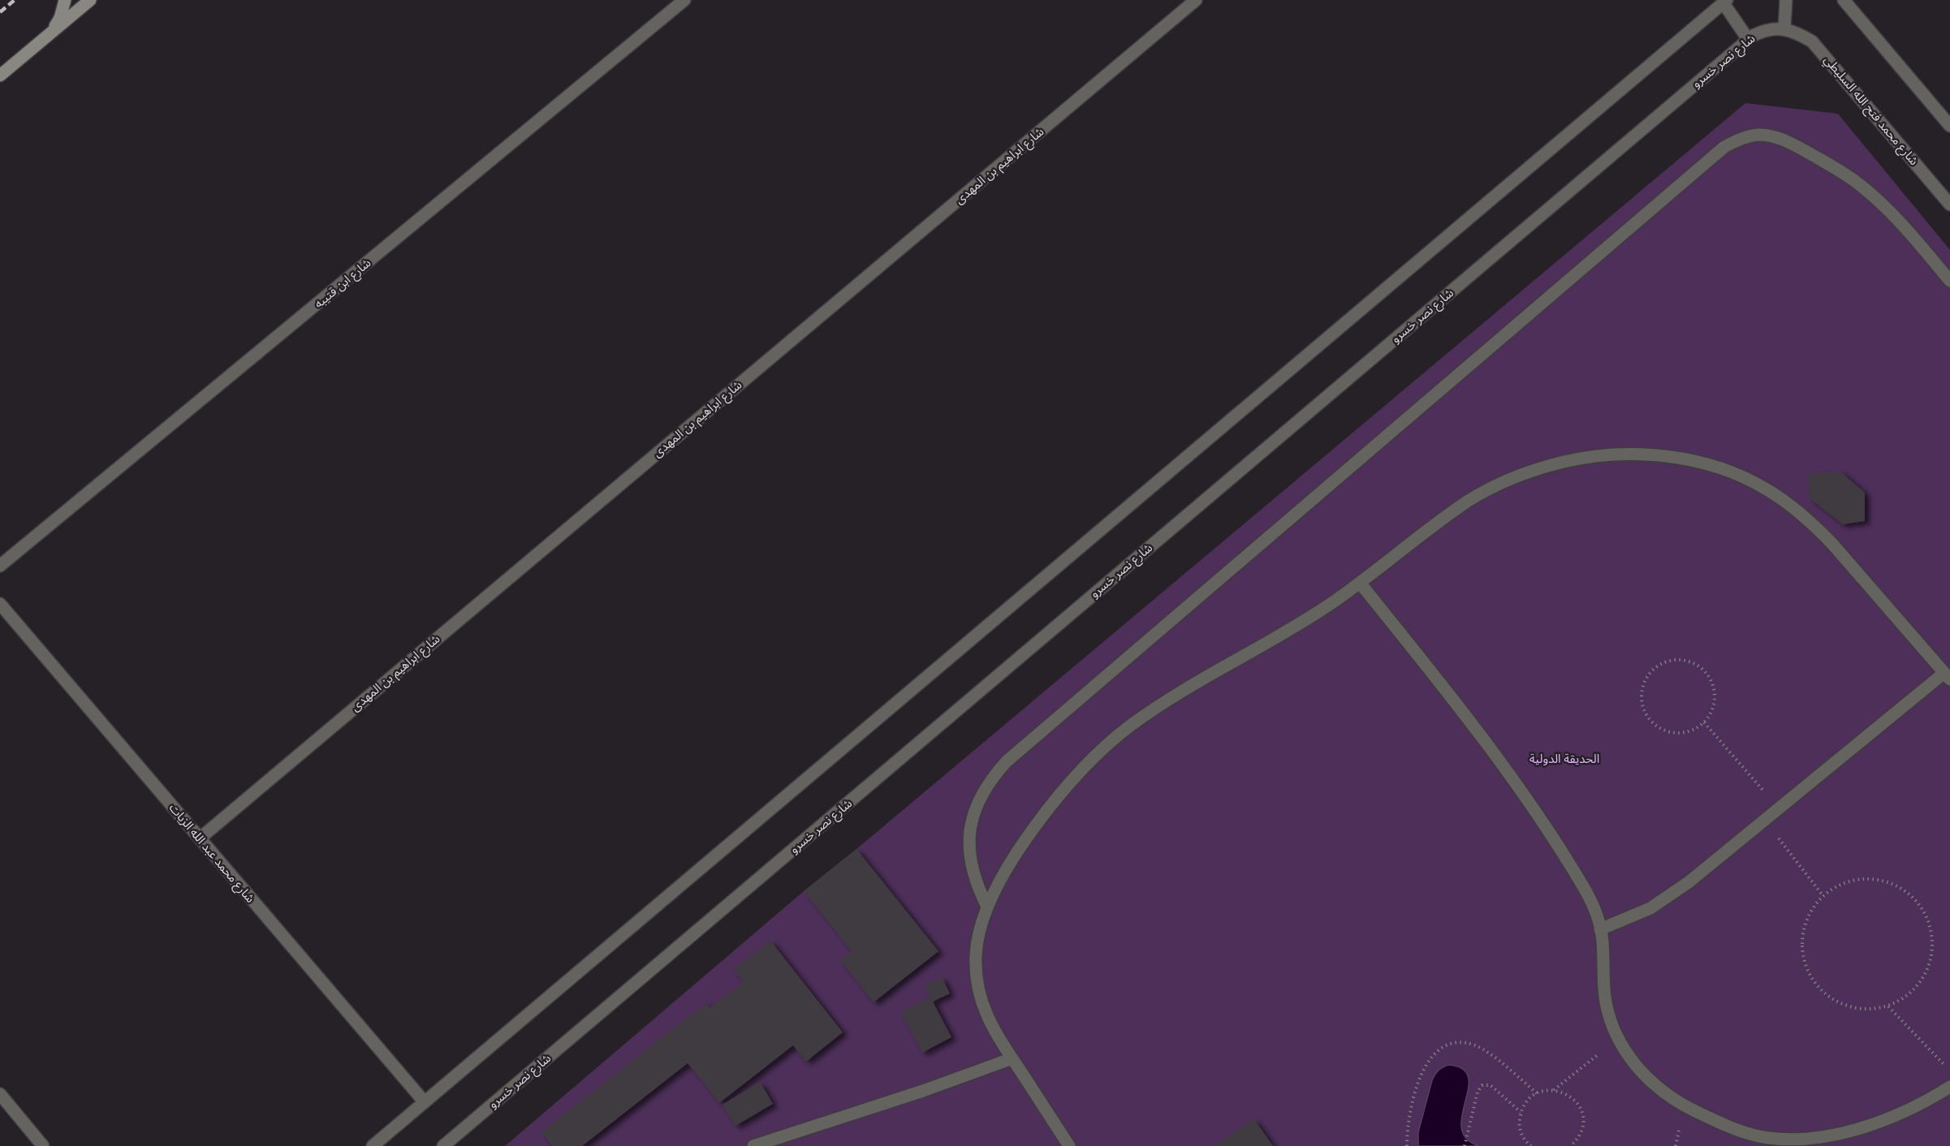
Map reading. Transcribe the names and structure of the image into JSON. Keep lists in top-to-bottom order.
{
  "streets": {
    "street": [
      "شارع نصر خسرو",
      "شارع محمد فتح الله السليطي",
      "شارع ابراهيم بن المهدى",
      "شارع ابن قتيبه",
      "شارع محمد عبد الله الزيات"
    ]
  },
  "crossings": [
    ["شارع نصر خسرو", "شارع محمد فتح الله السليطي"],
    ["شارع ابراهيم بن المهدى", "شارع محمد عبد الله الزيات"]
  ],
  "parks": ["الحديقة الدولية"]
}
